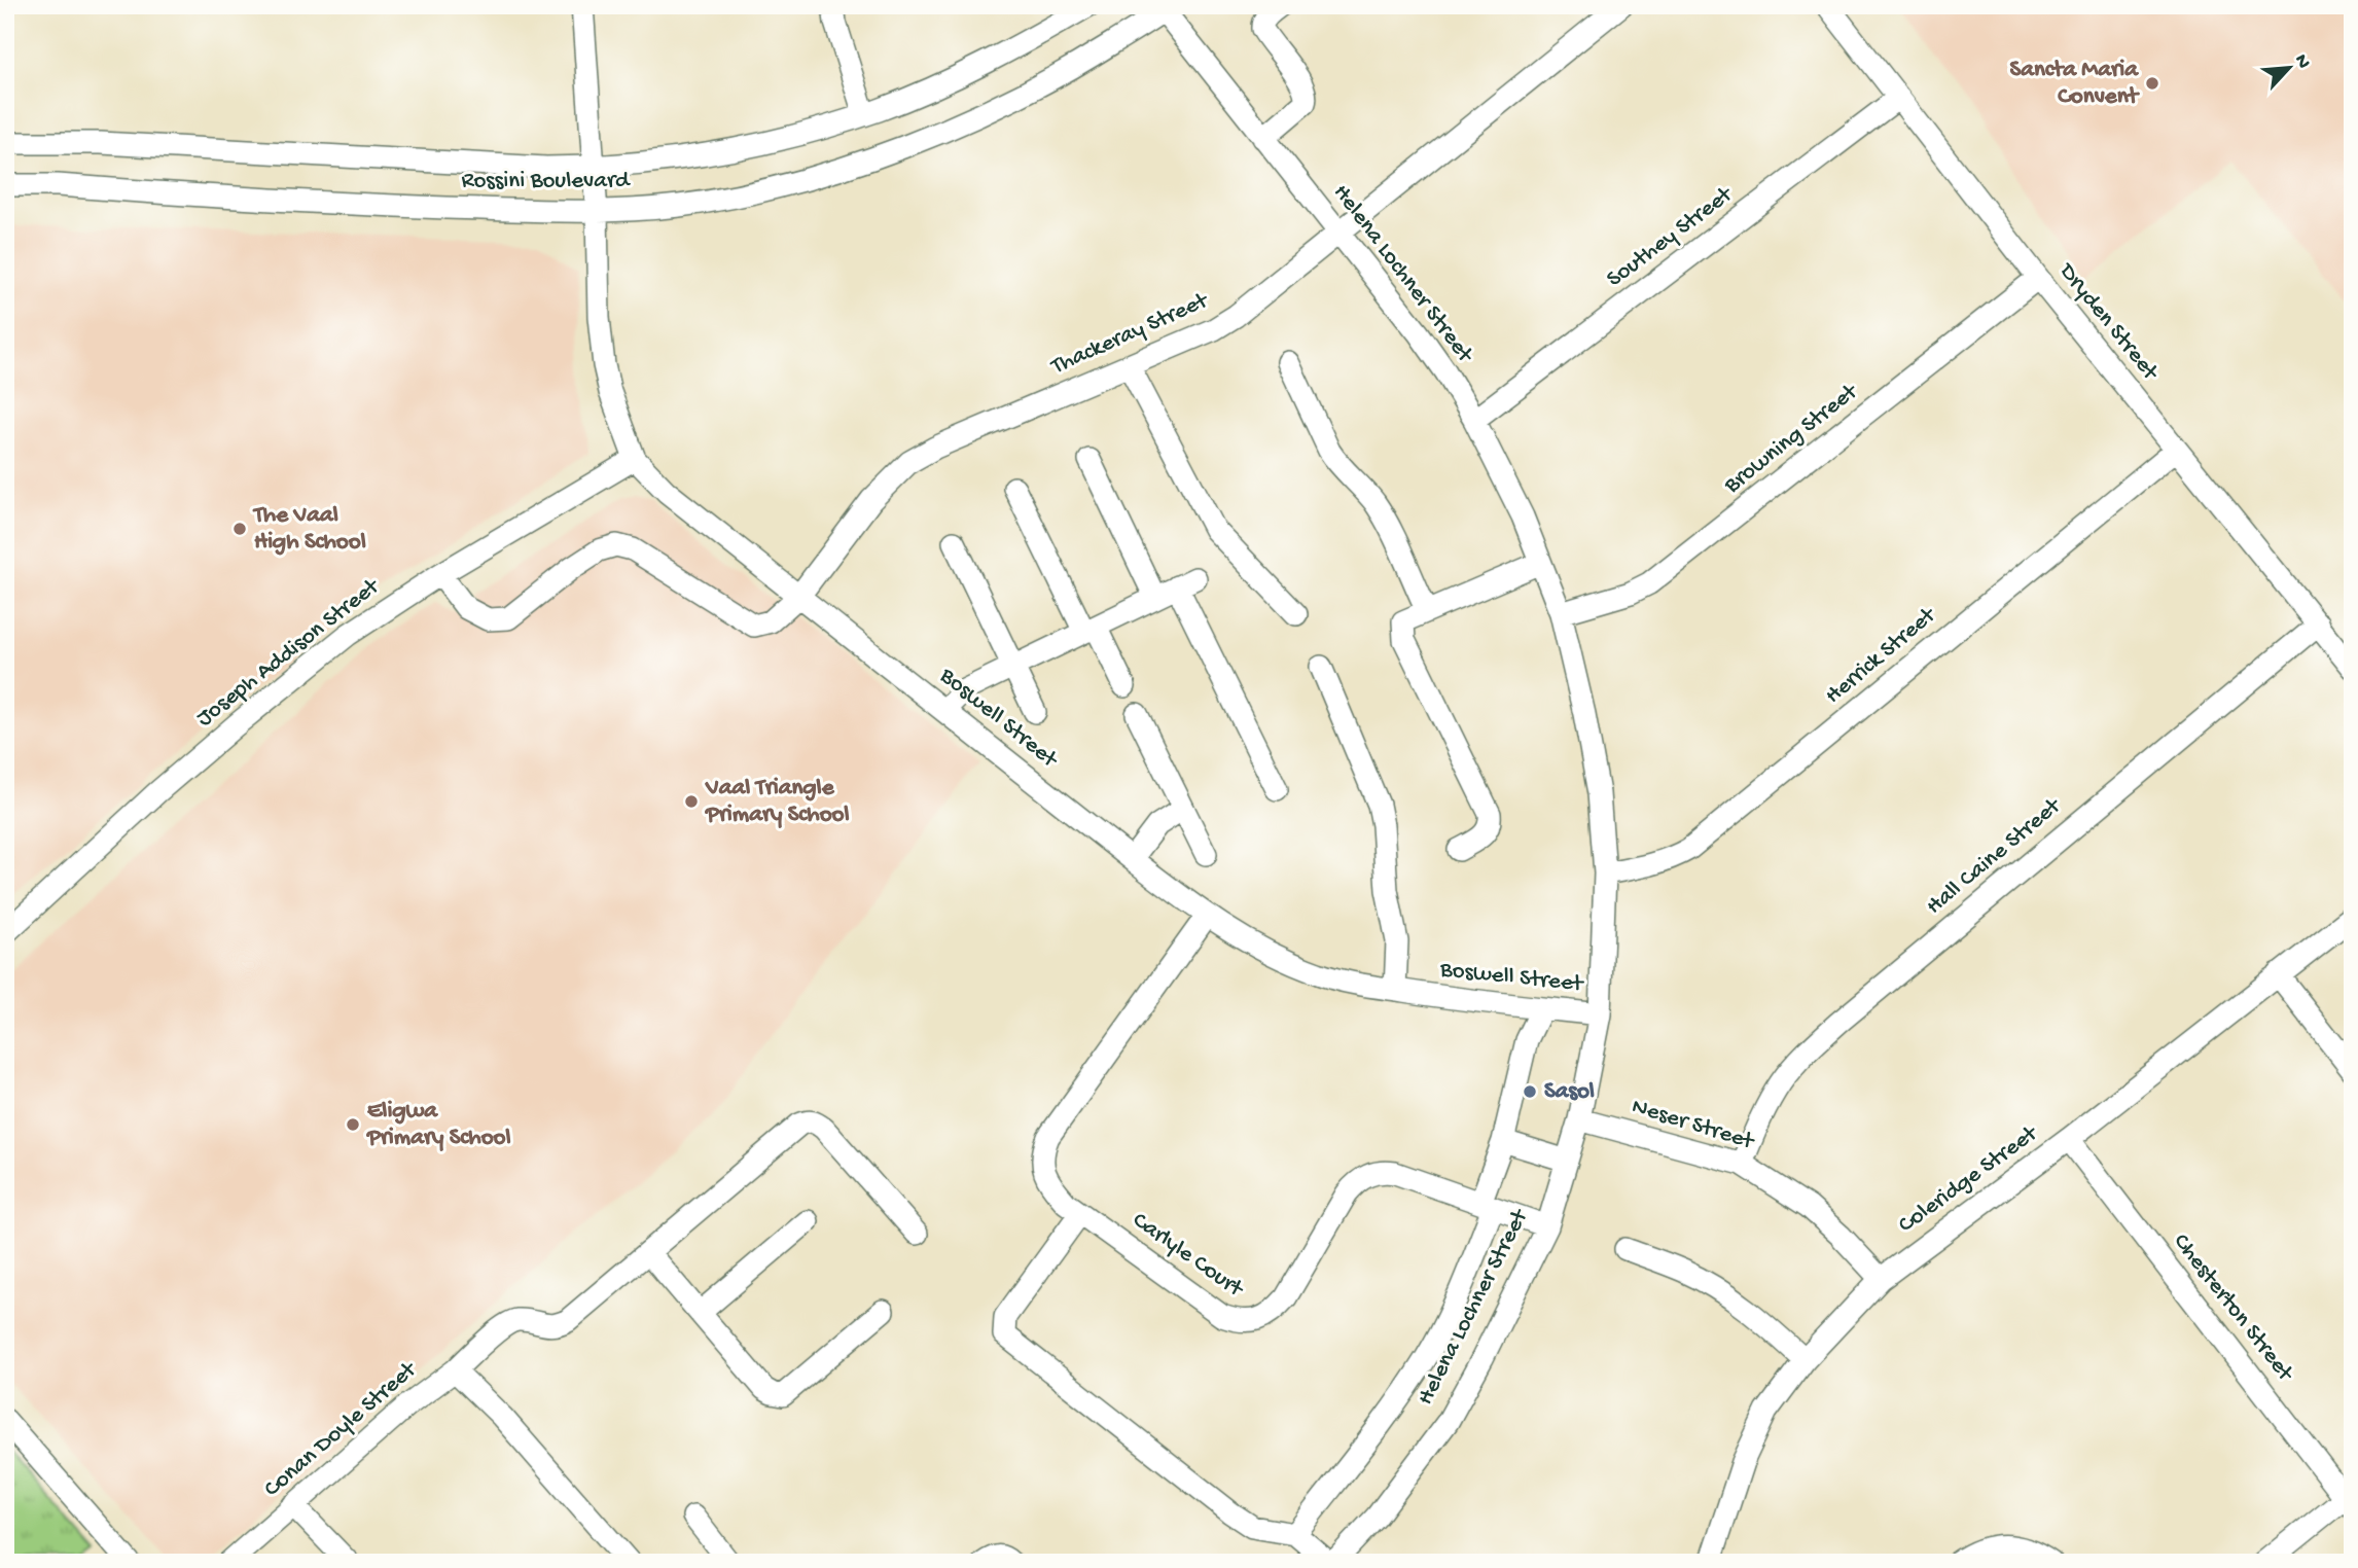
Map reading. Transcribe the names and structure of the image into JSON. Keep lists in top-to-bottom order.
{
  "streets": {
    "street": [
      "Rossini Boulevard",
      "Southey Street",
      "Helena Lochner Street",
      "Dryden Street",
      "Thackeray Street",
      "Browning Street",
      "Joseph Addison Street",
      "Herrick Street",
      "Boswell Street",
      "Hall Caine Street",
      "Neser Street",
      "Coleridge Street",
      "Carlyle Court",
      "Chesterton Street",
      "Conan Doyle Street"
    ]
  },
  "crossings": [
    ["Rossini Boulevard", "Helena Lochner Street"],
    ["Rossini Boulevard", "Boswell Street"],
    ["Southey Street", "Helena Lochner Street"],
    ["Southey Street", "Dryden Street"],
    ["Helena Lochner Street", "Thackeray Street"],
    ["Helena Lochner Street", "Browning Street"],
    ["Helena Lochner Street", "Herrick Street"],
    ["Helena Lochner Street", "Boswell Street"],
    ["Helena Lochner Street", "Neser Street"],
    ["Helena Lochner Street", "Carlyle Court"],
    ["Dryden Street", "Browning Street"],
    ["Dryden Street", "Herrick Street"],
    ["Dryden Street", "Hall Caine Street"],
    ["Thackeray Street", "Joseph Addison Street"],
    ["Thackeray Street", "Boswell Street"],
    ["Joseph Addison Street", "Boswell Street"],
    ["Boswell Street", "Carlyle Court"],
    ["Hall Caine Street", "Neser Street"],
    ["Neser Street", "Coleridge Street"],
    ["Coleridge Street", "Chesterton Street"]
  ],
  "places": [
    "Sancta Maria Convent",
    "The Vaal High School",
    "Vaal Triangle Primary School",
    "Sasol",
    "Eligwa Primary School"
  ],
  "north": "top right"
}
